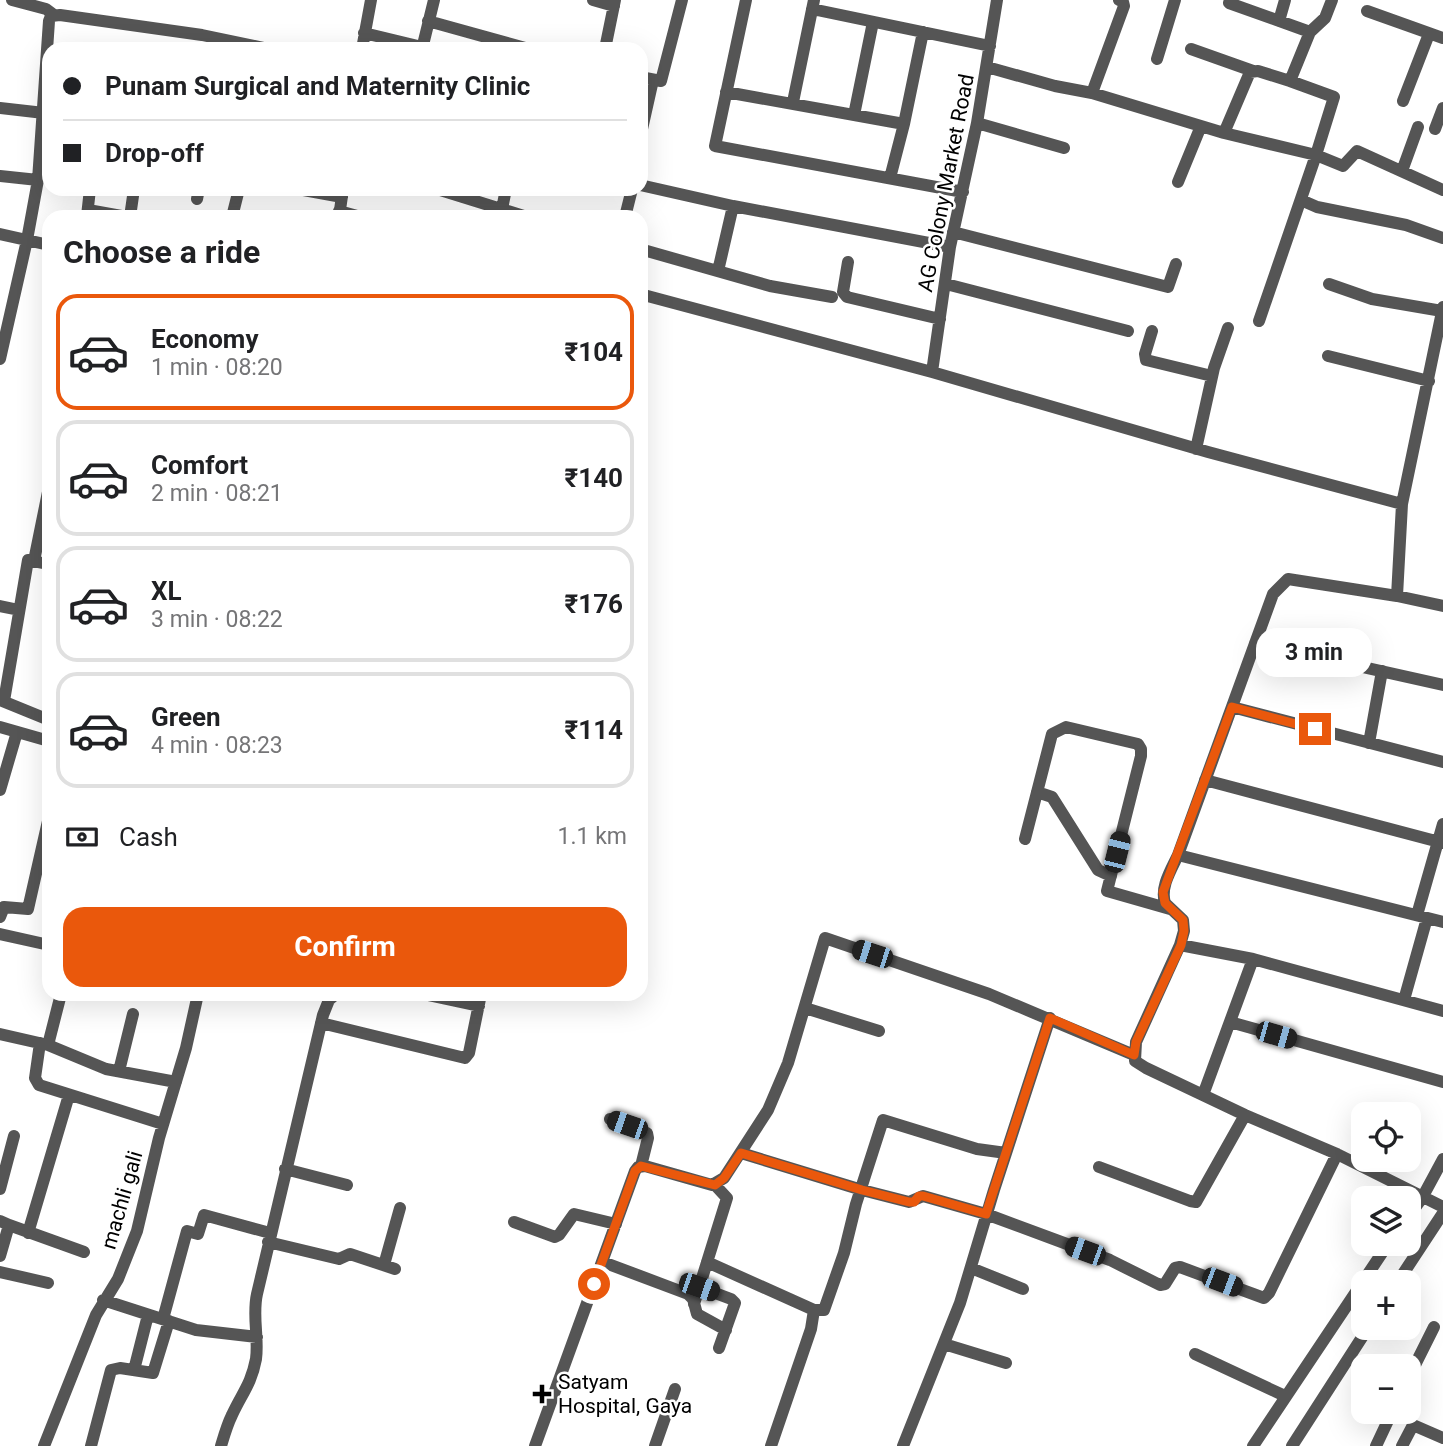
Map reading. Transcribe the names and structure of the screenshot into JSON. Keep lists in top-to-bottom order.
{
  "streets": {
    "street": ["AG Colony Market Road", "machli gali"]
  },
  "places": {
    "health": ["Satyam Hospital, Gaya"]
  },
  "page": {
    "banner": ["Punam Surgical and Maternity Clinic", "Drop-off"],
    "heading": "Choose a ride",
    "list": [
      {
        "name": "Economy",
        "note": "1 min · 08:20",
        "value": "₹104"
      },
      {
        "name": "Comfort",
        "note": "2 min · 08:21",
        "value": "₹140"
      },
      {
        "name": "XL",
        "note": "3 min · 08:22",
        "value": "₹176"
      },
      {
        "name": "Green",
        "note": "4 min · 08:23",
        "value": "₹114"
      }
    ],
    "bubble": "3 min",
    "pay": ["Cash", "1.1 km"],
    "buttons": "Confirm",
    "map_buttons": ["+", "−"]
  }
}
